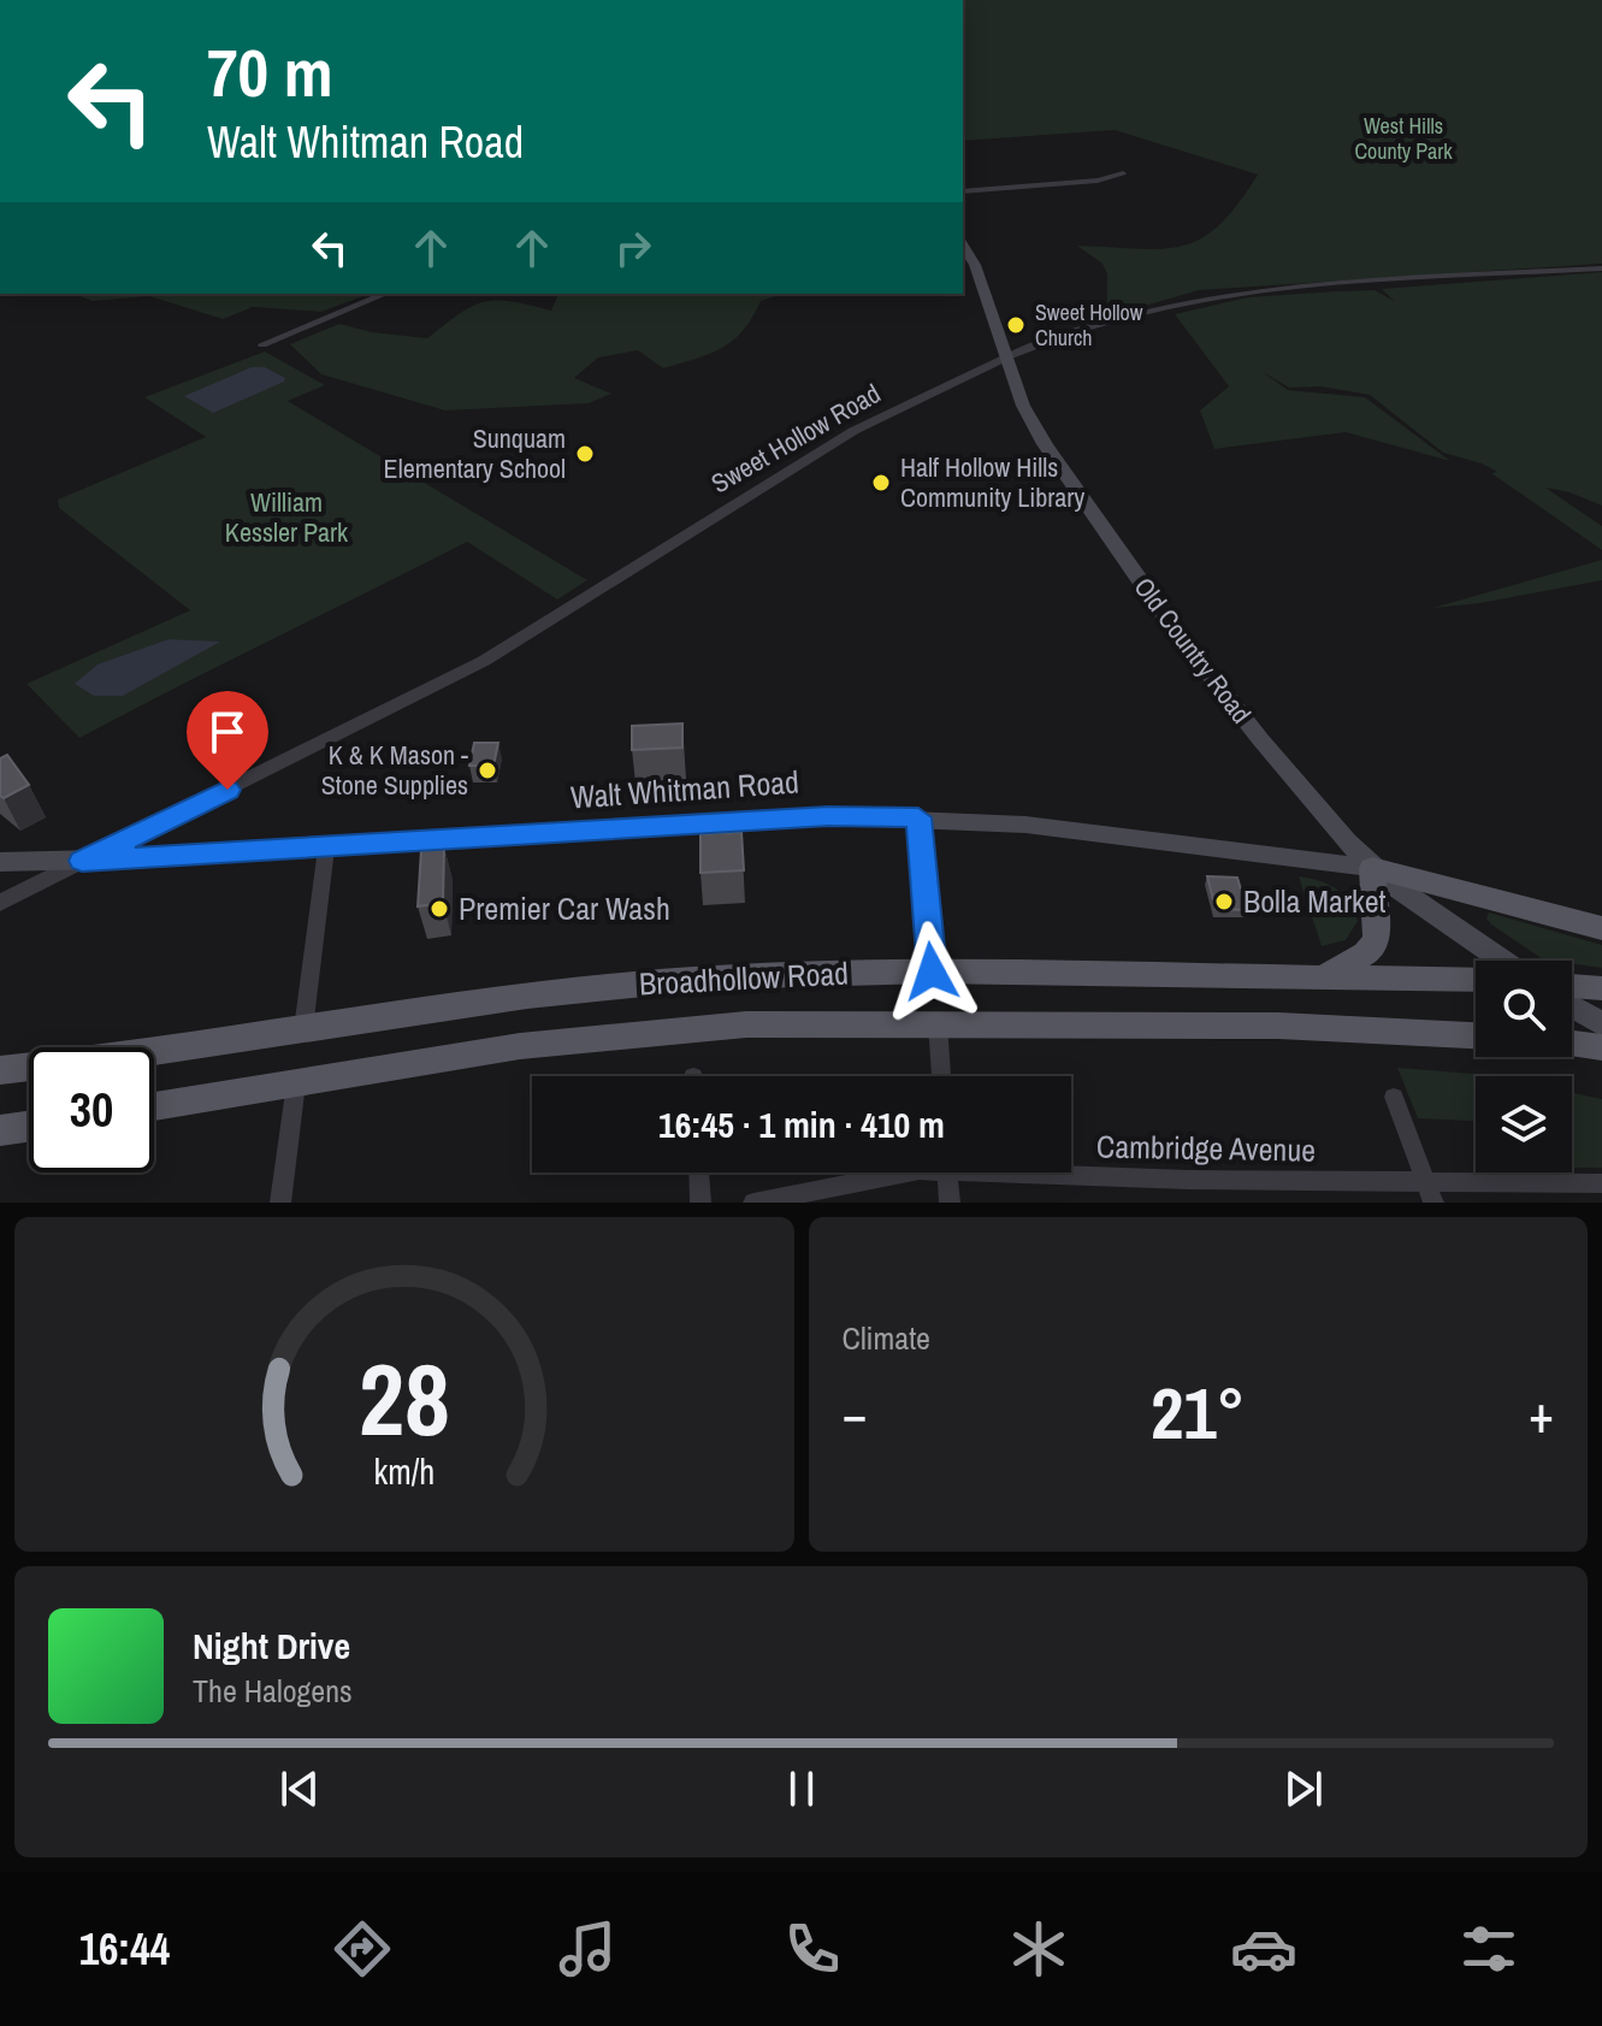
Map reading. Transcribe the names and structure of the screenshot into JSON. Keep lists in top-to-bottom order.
{
  "streets": {
    "main road": ["Old Country Road", "Walt Whitman Road", "Broadhollow Road"],
    "street": ["Sweet Hollow Road", "Cambridge Avenue"]
  },
  "crossings": [
    ["Sweet Hollow Road", "Old Country Road"],
    ["Sweet Hollow Road", "Walt Whitman Road"],
    ["Old Country Road", "Walt Whitman Road"]
  ],
  "parks": ["West Hills County Park", "William Kessler Park"],
  "places": [
    "Sweet Hollow Church",
    "Sunquam Elementary School",
    "Half Hollow Hills Community Library",
    "K & K Mason - Stone Supplies",
    "Bolla Market",
    "Premier Car Wash"
  ],
  "page": {
    "turn": ["70 m", "Walt Whitman Road"],
    "limit": "30",
    "trip": "16:45 · 1 min · 410 m",
    "tile": "Climate",
    "heat": ["−", "21°", "+"],
    "song": ["Night Drive", "The Halogens"],
    "tabs": "16:44",
    "gauge": ["28", "km/h"]
  }
}
